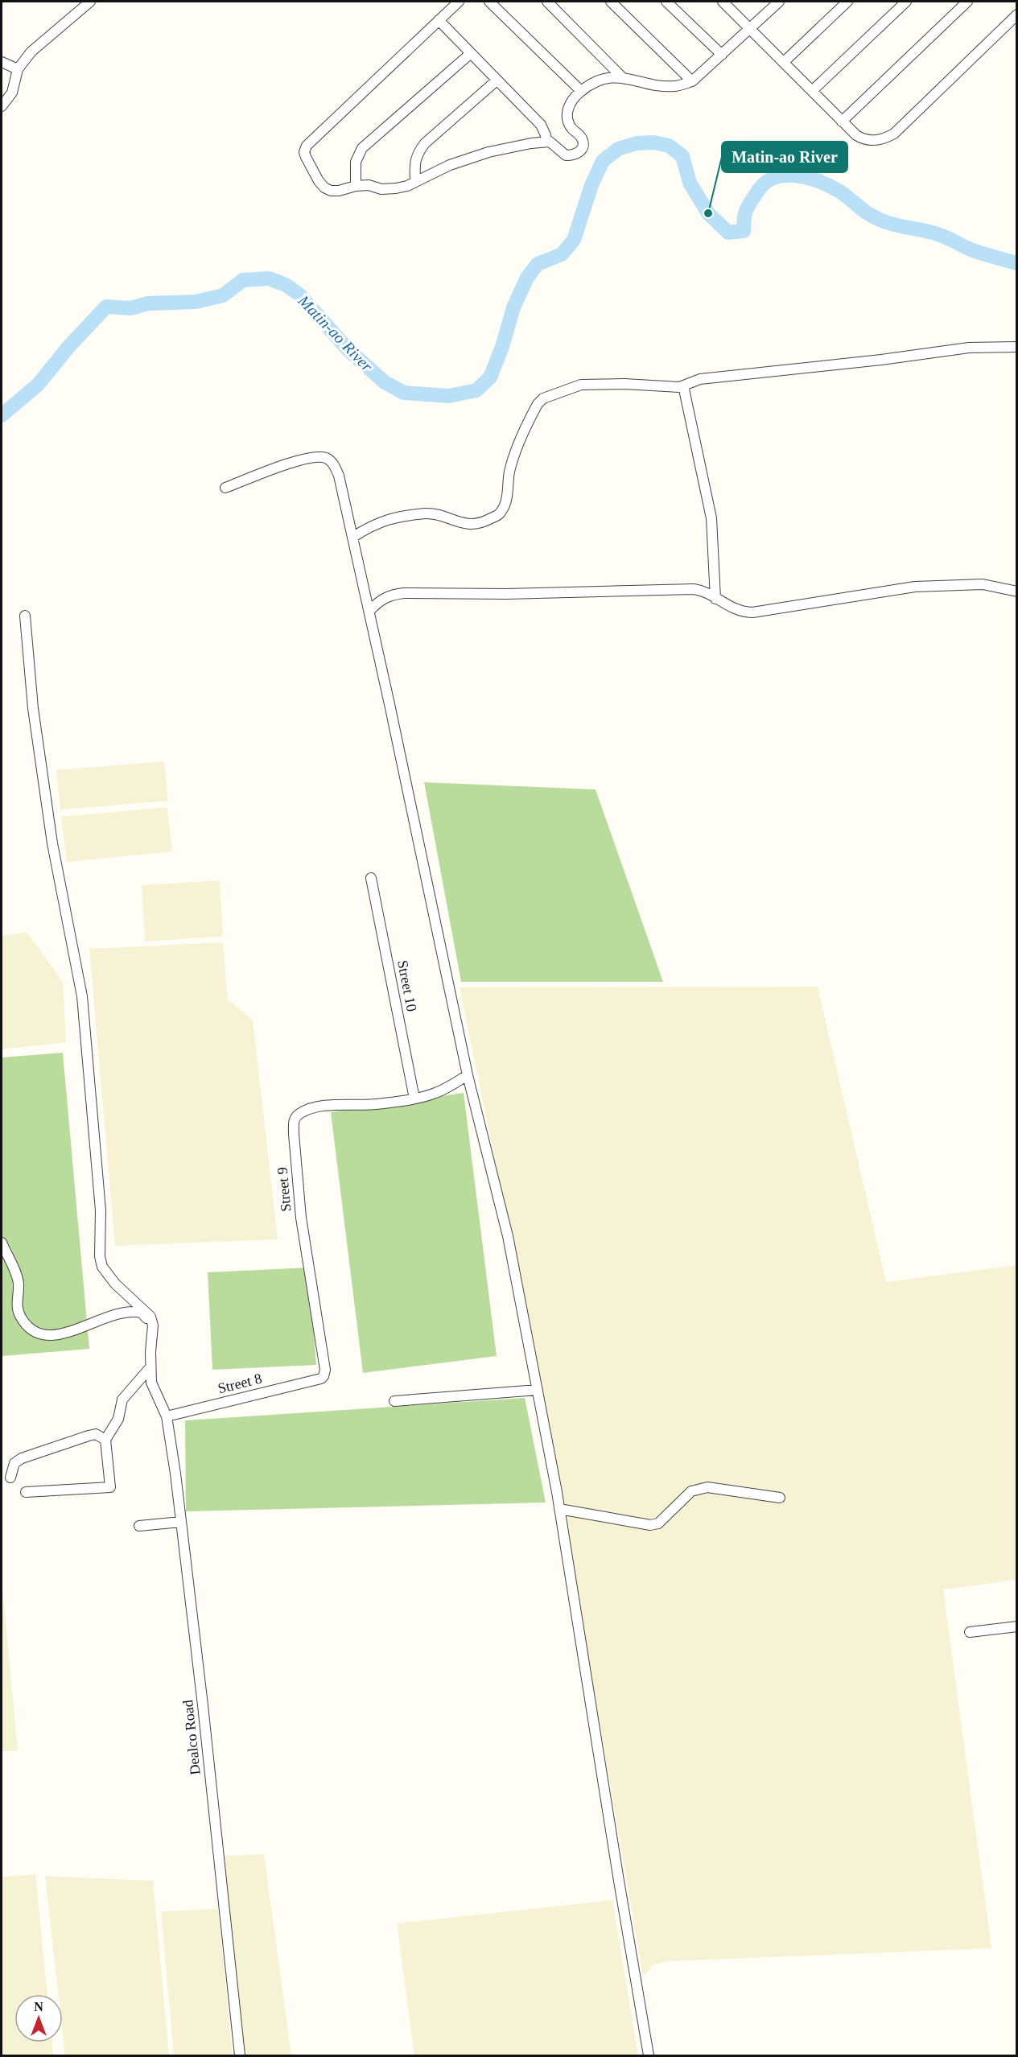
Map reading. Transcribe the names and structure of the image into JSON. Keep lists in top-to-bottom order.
{
  "streets": {
    "street": [
      "Street 10",
      "Street 9",
      "Street 8",
      "Dealco Road"
    ]
  },
  "crossings": [
    ["Street 10", "Street 9"],
    ["Street 9", "Street 8"],
    ["Street 8", "Dealco Road"]
  ],
  "water": ["Matin-ao River"],
  "places": ["Matin-ao River"],
  "north": "top"
}
